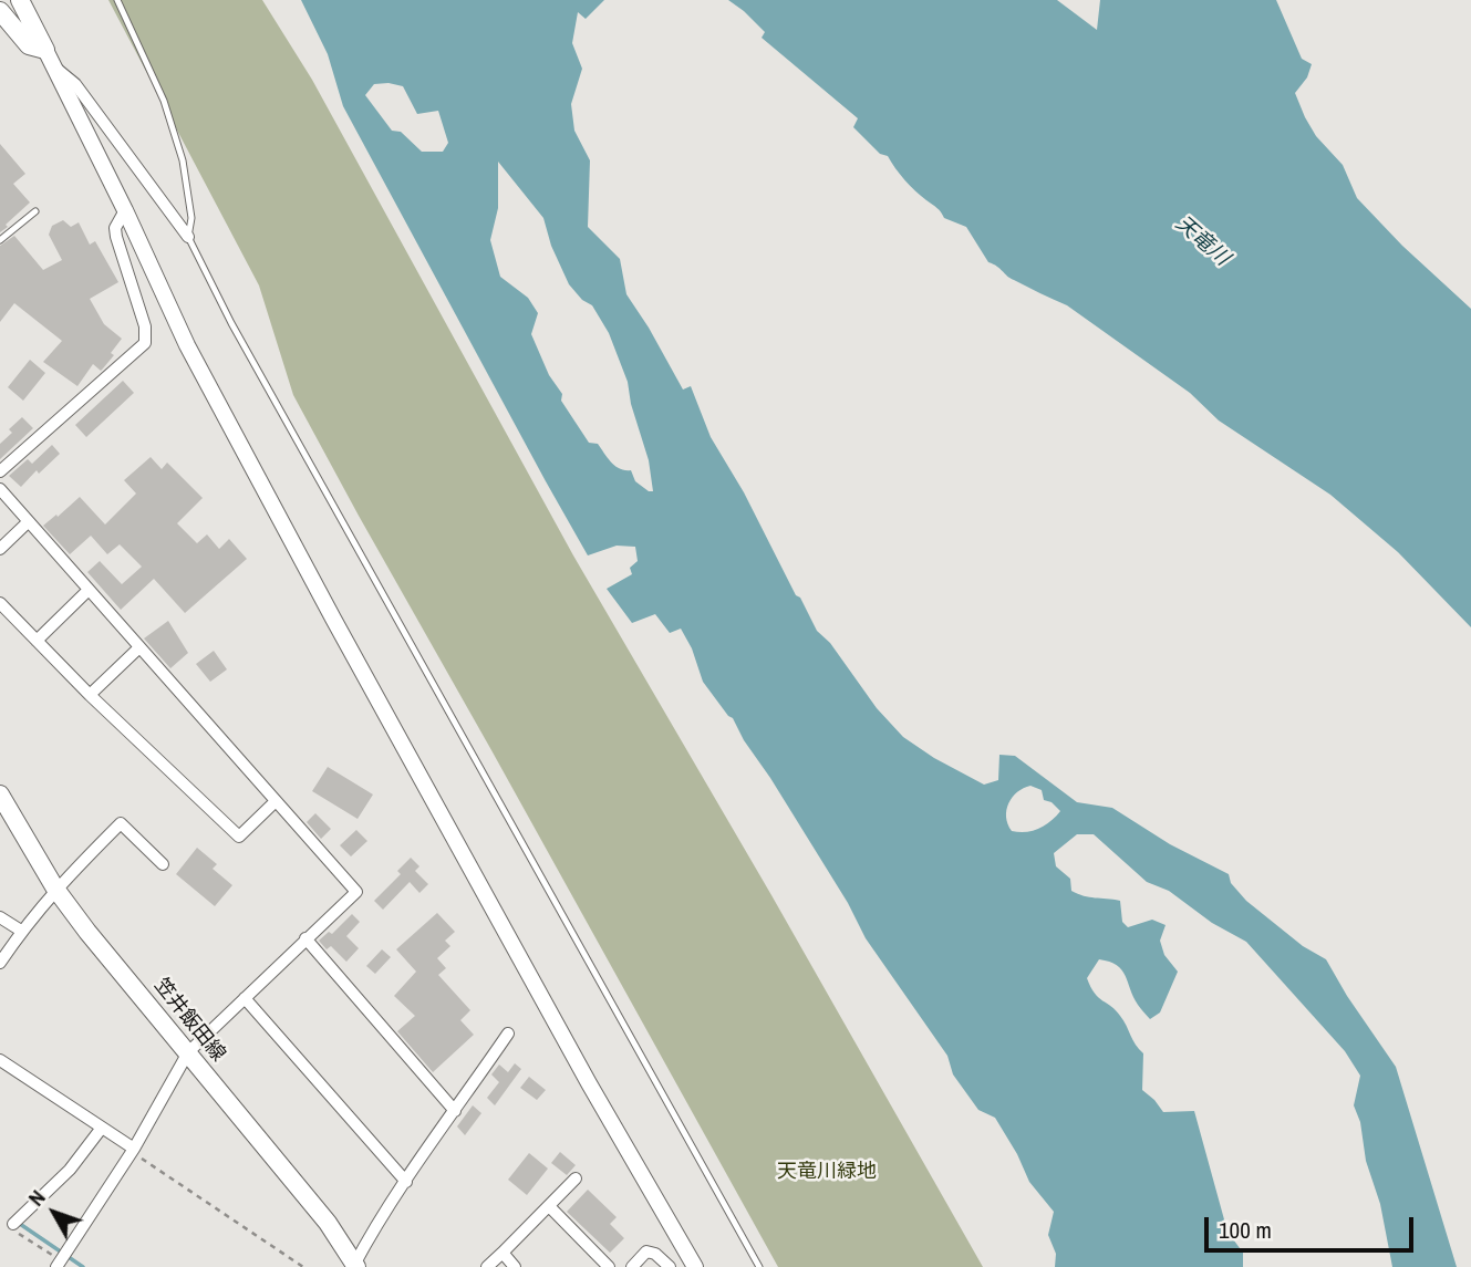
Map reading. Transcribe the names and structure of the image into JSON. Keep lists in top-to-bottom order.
{
  "streets": {
    "main road": ["笠井飯田線"]
  },
  "water": ["天竜川"],
  "parks": ["天竜川緑地"],
  "scale_bar": "100 m",
  "north": "top left"
}
